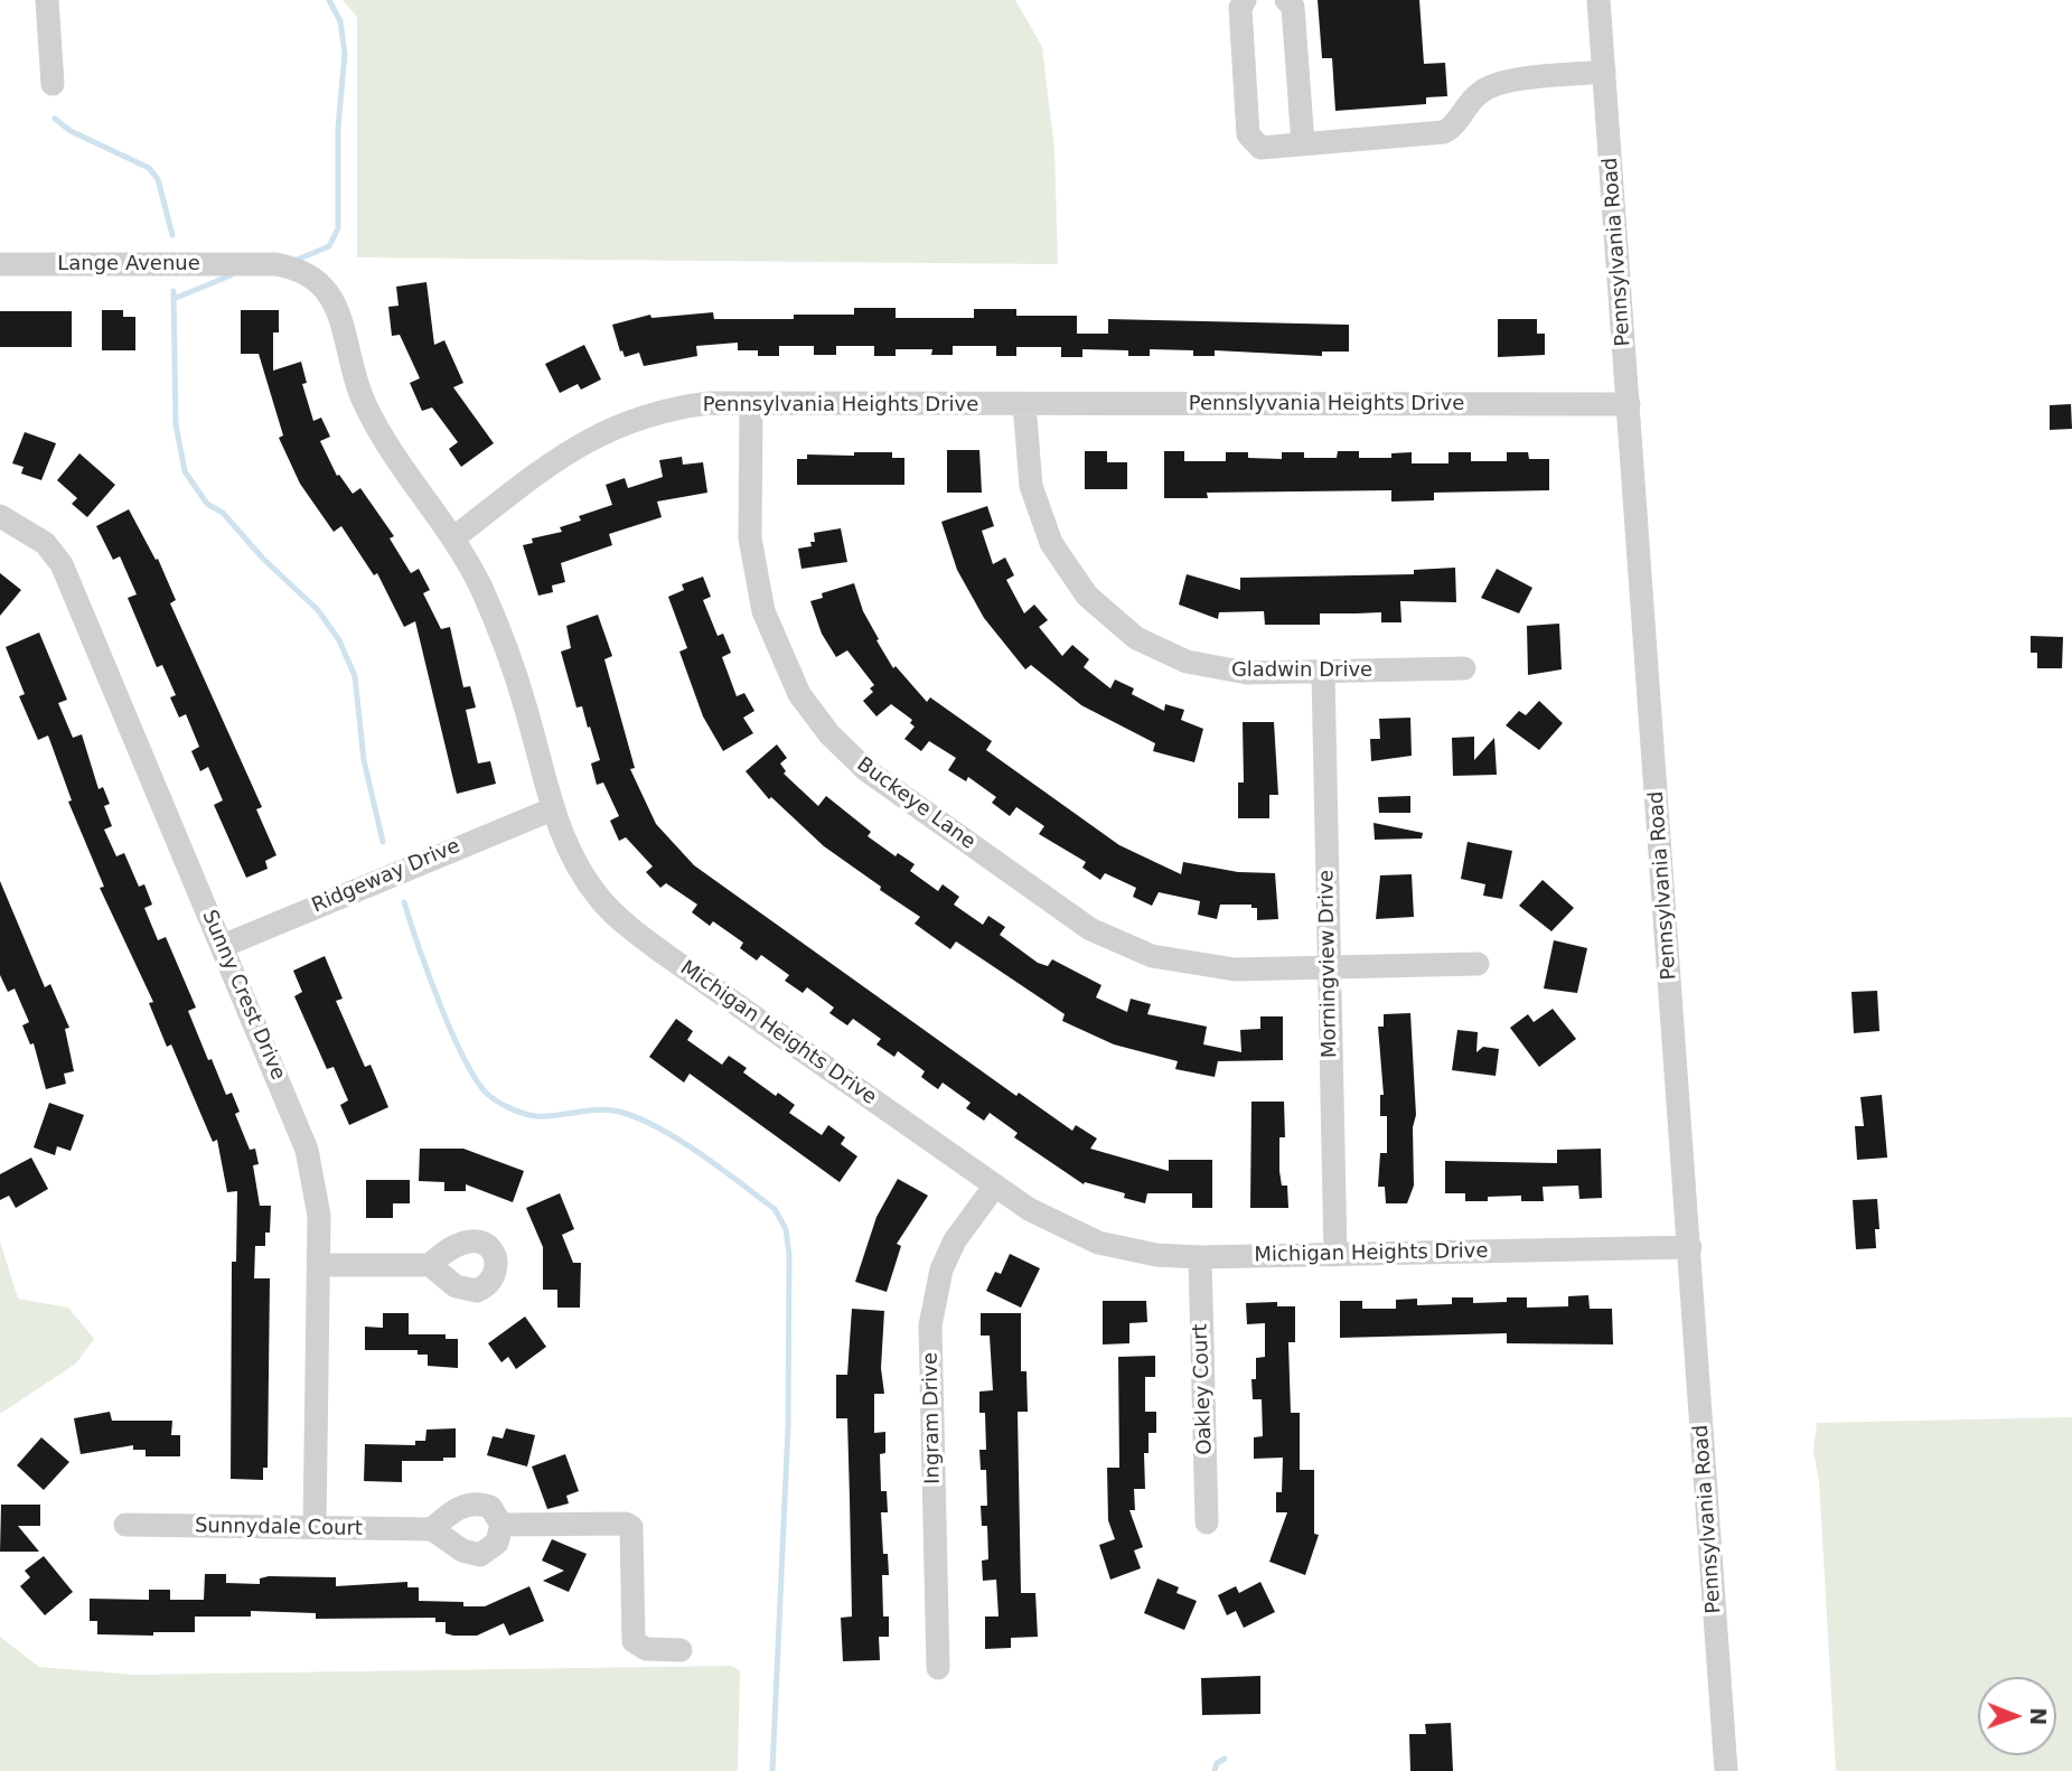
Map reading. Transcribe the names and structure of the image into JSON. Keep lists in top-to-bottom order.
{
  "streets": {
    "street": [
      "Pennsylvania Road",
      "Lange Avenue",
      "Pennslyvania Heights Drive",
      "Pennsylvania Heights Drive",
      "Gladwin Drive",
      "Buckeye Lane",
      "Ridgeway Drive",
      "Morningview Drive",
      "Sunny Crest Drive",
      "Michigan Heights Drive",
      "Oakley Court",
      "Ingram Drive",
      "Sunnydale Court"
    ]
  },
  "crossings": [
    ["Pennsylvania Road", "Pennslyvania Heights Drive"],
    ["Pennsylvania Road", "Michigan Heights Drive"],
    ["Lange Avenue", "Michigan Heights Drive"],
    ["Pennslyvania Heights Drive", "Pennsylvania Heights Drive"],
    ["Pennslyvania Heights Drive", "Gladwin Drive"],
    ["Pennsylvania Heights Drive", "Gladwin Drive"],
    ["Pennsylvania Heights Drive", "Buckeye Lane"],
    ["Pennsylvania Heights Drive", "Michigan Heights Drive"],
    ["Gladwin Drive", "Morningview Drive"],
    ["Buckeye Lane", "Morningview Drive"],
    ["Ridgeway Drive", "Sunny Crest Drive"],
    ["Ridgeway Drive", "Michigan Heights Drive"],
    ["Morningview Drive", "Michigan Heights Drive"],
    ["Sunny Crest Drive", "Sunnydale Court"],
    ["Michigan Heights Drive", "Oakley Court"],
    ["Michigan Heights Drive", "Ingram Drive"]
  ],
  "north": "right"
}
